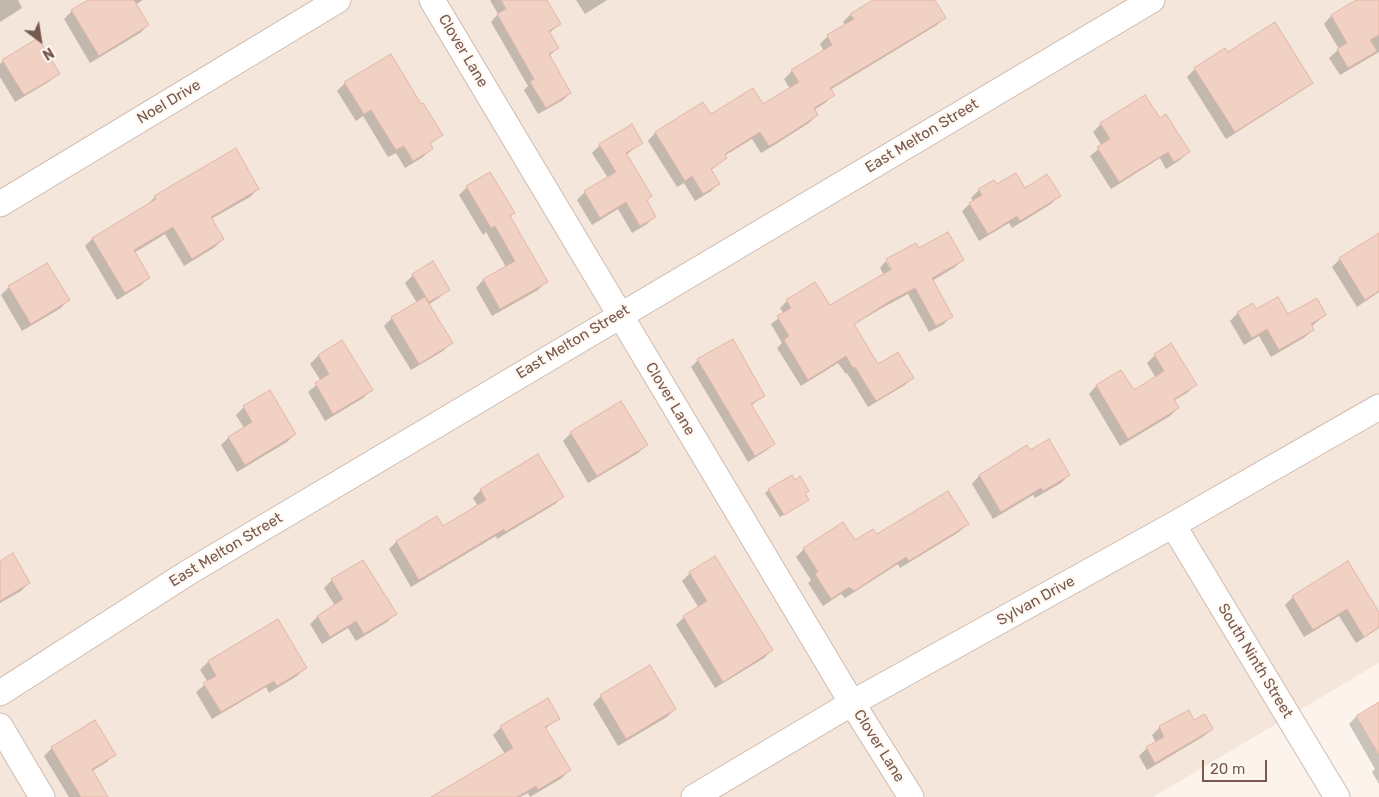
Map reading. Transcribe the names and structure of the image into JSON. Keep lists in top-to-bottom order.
{
  "streets": {
    "street": [
      "Clover Lane",
      "Noel Drive",
      "East Melton Street",
      "Sylvan Drive",
      "South Ninth Street"
    ]
  },
  "crossings": [
    ["Clover Lane", "East Melton Street"],
    ["Clover Lane", "Sylvan Drive"],
    ["Sylvan Drive", "South Ninth Street"]
  ],
  "scale_bar": "20 m",
  "north": "bottom right"
}
